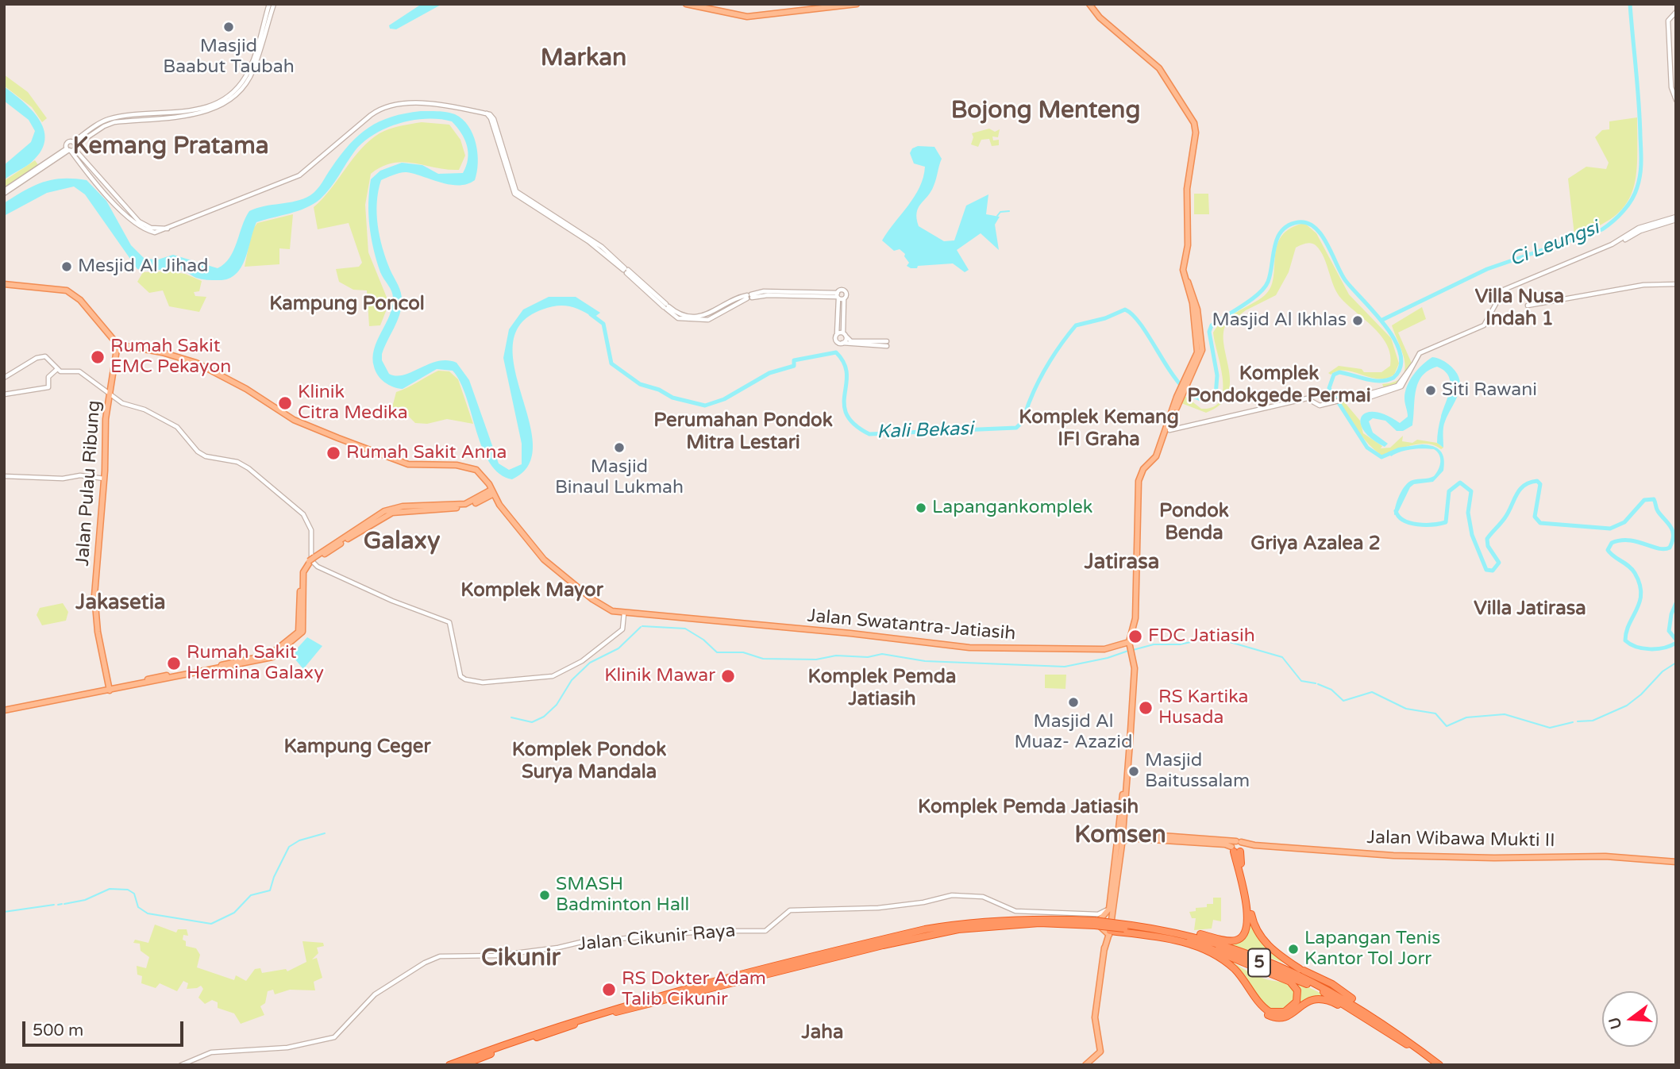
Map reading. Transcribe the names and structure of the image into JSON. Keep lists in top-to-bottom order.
{
  "streets": {
    "highway": ["5"],
    "main road": ["Jalan Pulau Ribung", "Jalan Swatantra-Jatiasih", "Jalan Wibawa Mukti II"],
    "street": ["Jalan Cikunir Raya"]
  },
  "districts": [
    "Markan",
    "Bojong Menteng",
    "Kemang Pratama",
    "Villa Nusa Indah 1",
    "Kampung Poncol",
    "Komplek Pondokgede Permai",
    "Komplek Kemang IFI Graha",
    "Perumahan Pondok Mitra Lestari",
    "Pondok Benda",
    "Galaxy",
    "Griya Azalea 2",
    "Jatirasa",
    "Komplek Mayor",
    "Jakasetia",
    "Villa Jatirasa",
    "Komplek Pemda Jatiasih",
    "Kampung Ceger",
    "Komplek Pondok Surya Mandala",
    "Komplek Pemda Jatiasih",
    "Komsen",
    "Cikunir",
    "Jaha"
  ],
  "water": ["Ci Leungsi", "Kali Bekasi"],
  "places": [
    "Masjid Baabut Taubah",
    "Mesjid Al Jihad",
    "Masjid Al Ikhlas",
    "Rumah Sakit EMC Pekayon",
    "Siti Rawani",
    "Klinik Citra Medika",
    "Masjid Binaul Lukmah",
    "Rumah Sakit Anna",
    "Lapangankomplek",
    "FDC Jatiasih",
    "Rumah Sakit Hermina Galaxy",
    "Klinik Mawar",
    "Masjid Al Muaz- Azazid",
    "RS Kartika Husada",
    "Masjid Baitussalam",
    "SMASH Badminton Hall",
    "Lapangan Tenis Kantor Tol Jorr",
    "RS Dokter Adam Talib Cikunir"
  ],
  "scale_bar": "500 m",
  "north": "left"
}
